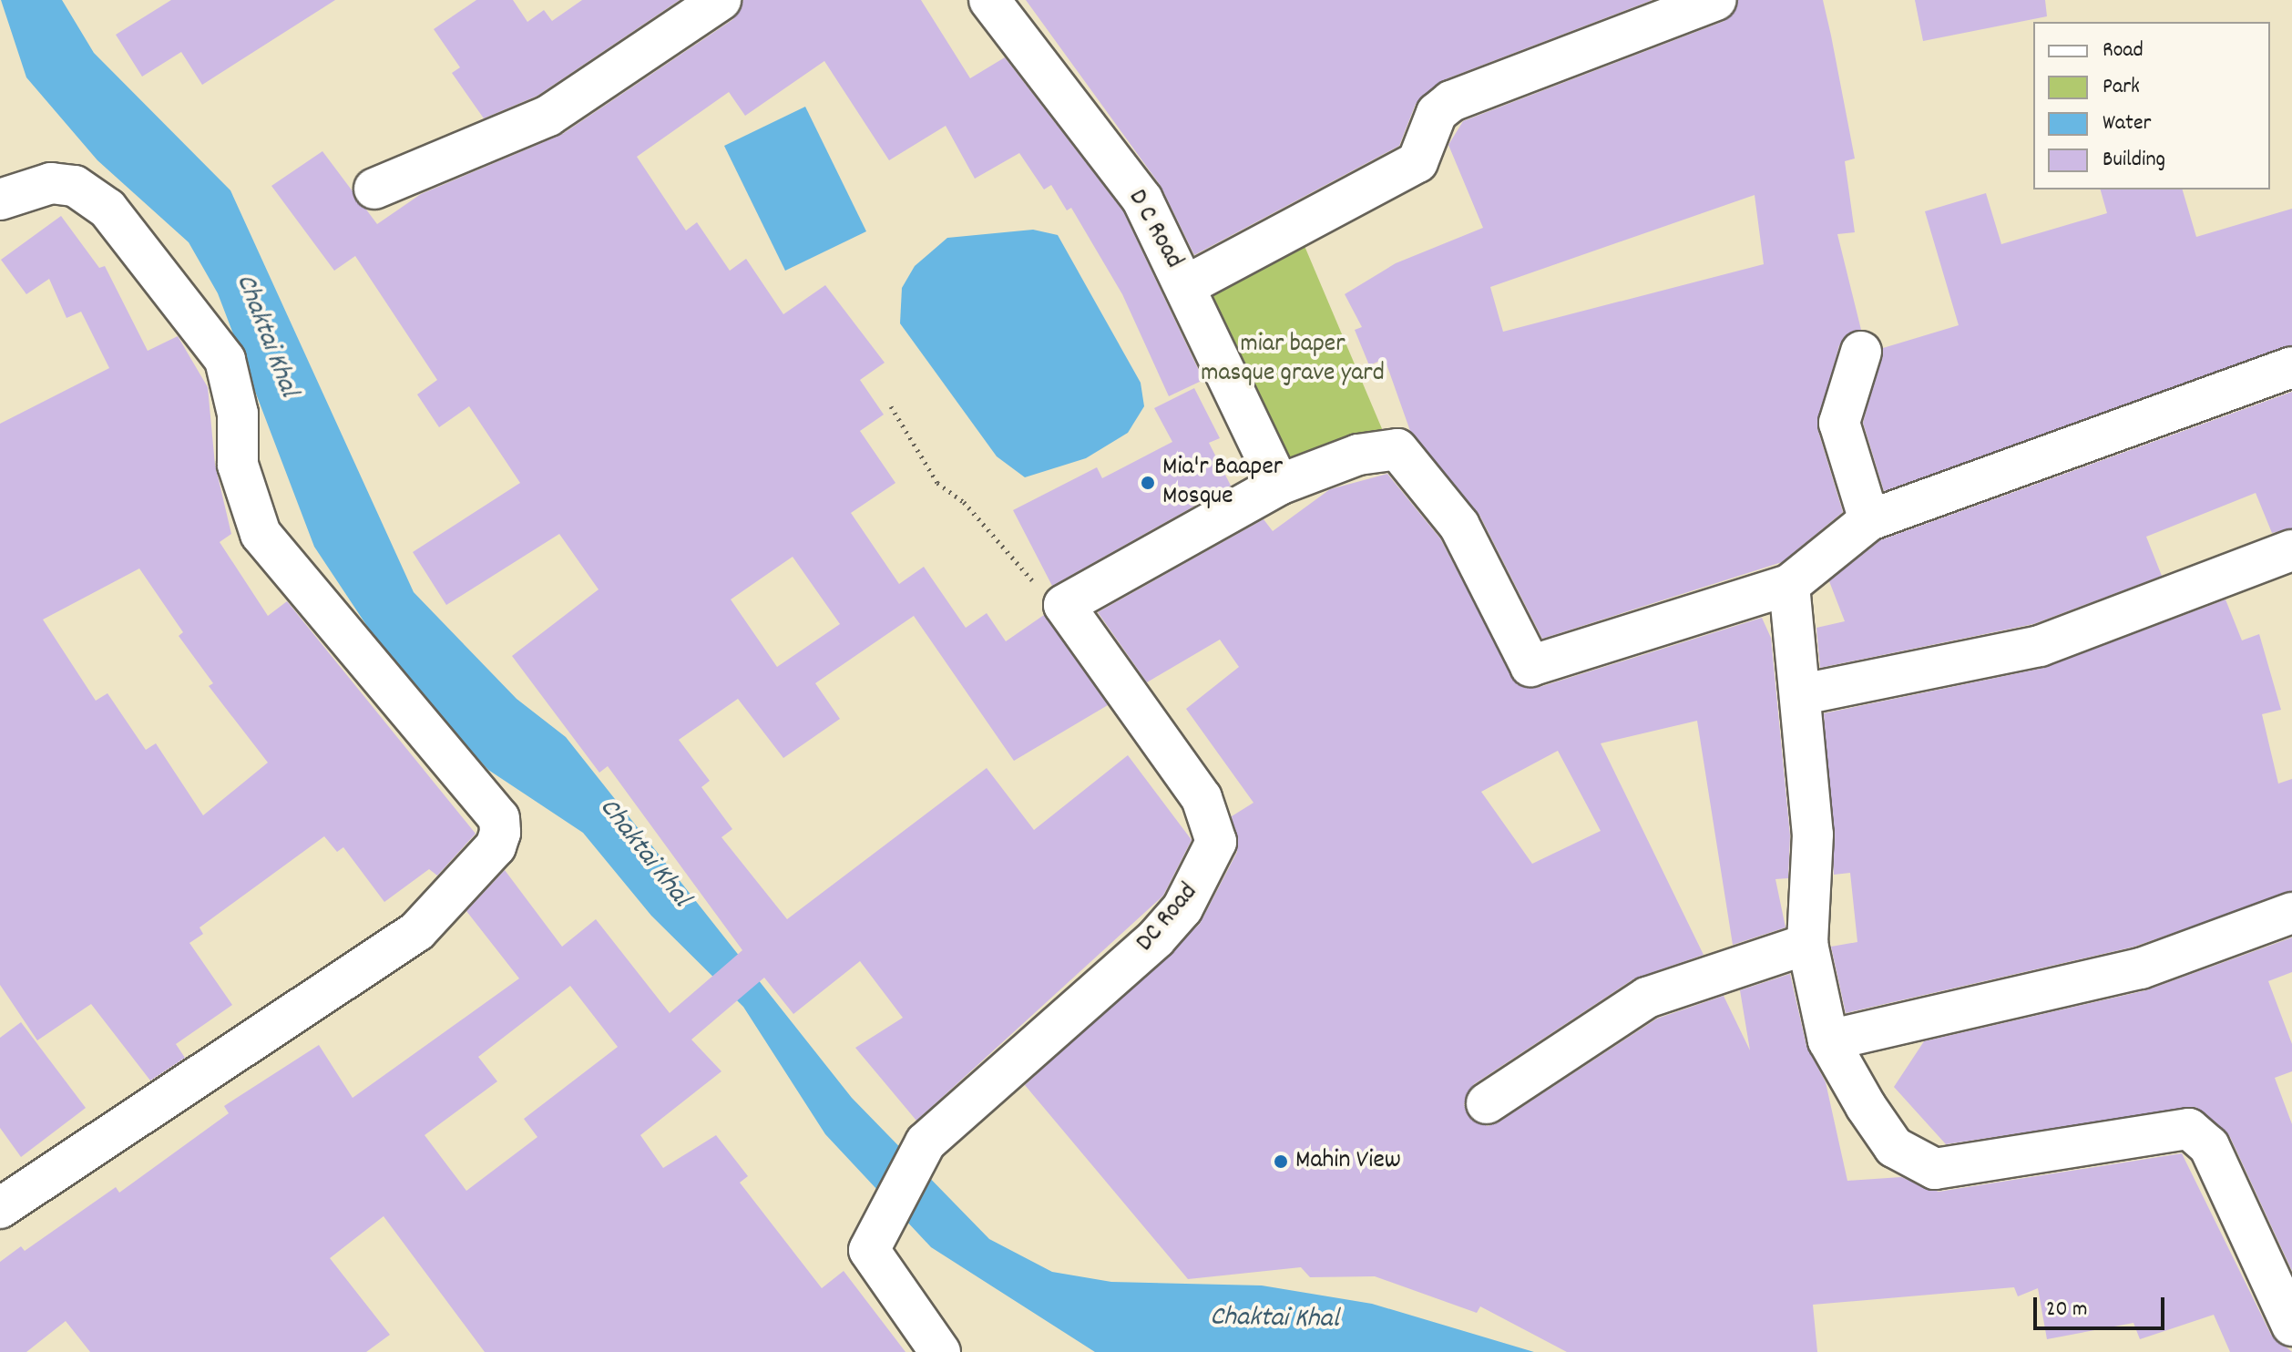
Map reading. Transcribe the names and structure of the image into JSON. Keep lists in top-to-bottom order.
{
  "streets": {
    "street": ["D C Road", "DC Road"]
  },
  "water": ["Chaktai Khal"],
  "parks": ["miar baper masque grave yard"],
  "places": ["Mia'r Baaper Mosque", "Mahin View"],
  "legend": [
    "Road",
    "Park",
    "Water",
    "Building"
  ],
  "scale_bar": "20 m"
}
